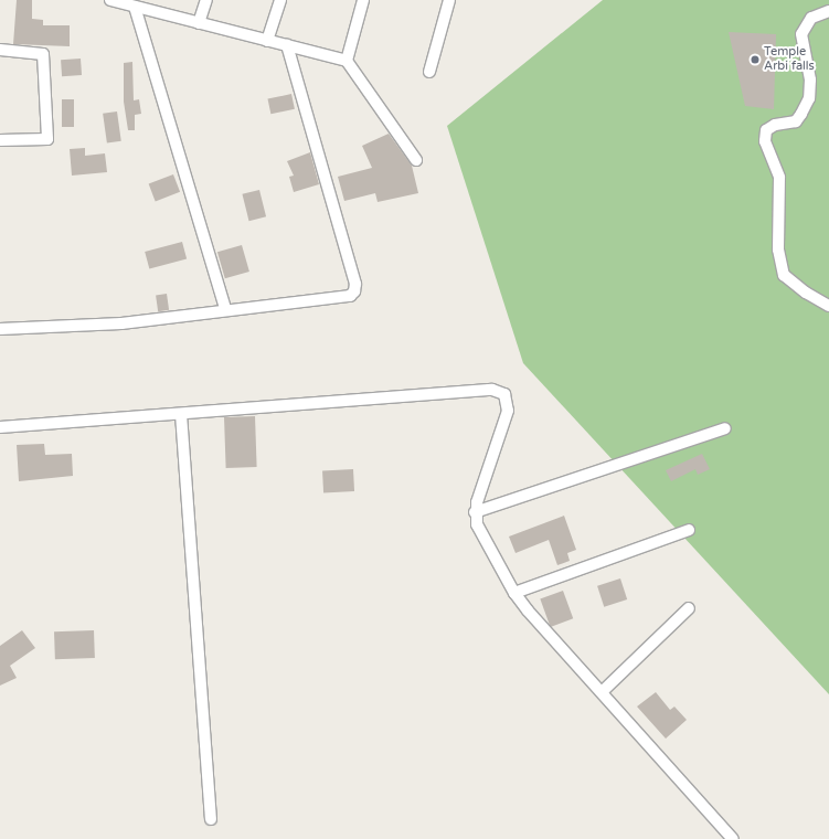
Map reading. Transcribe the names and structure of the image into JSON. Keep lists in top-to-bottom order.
{
  "places": ["Temple Arbi falls"]
}
